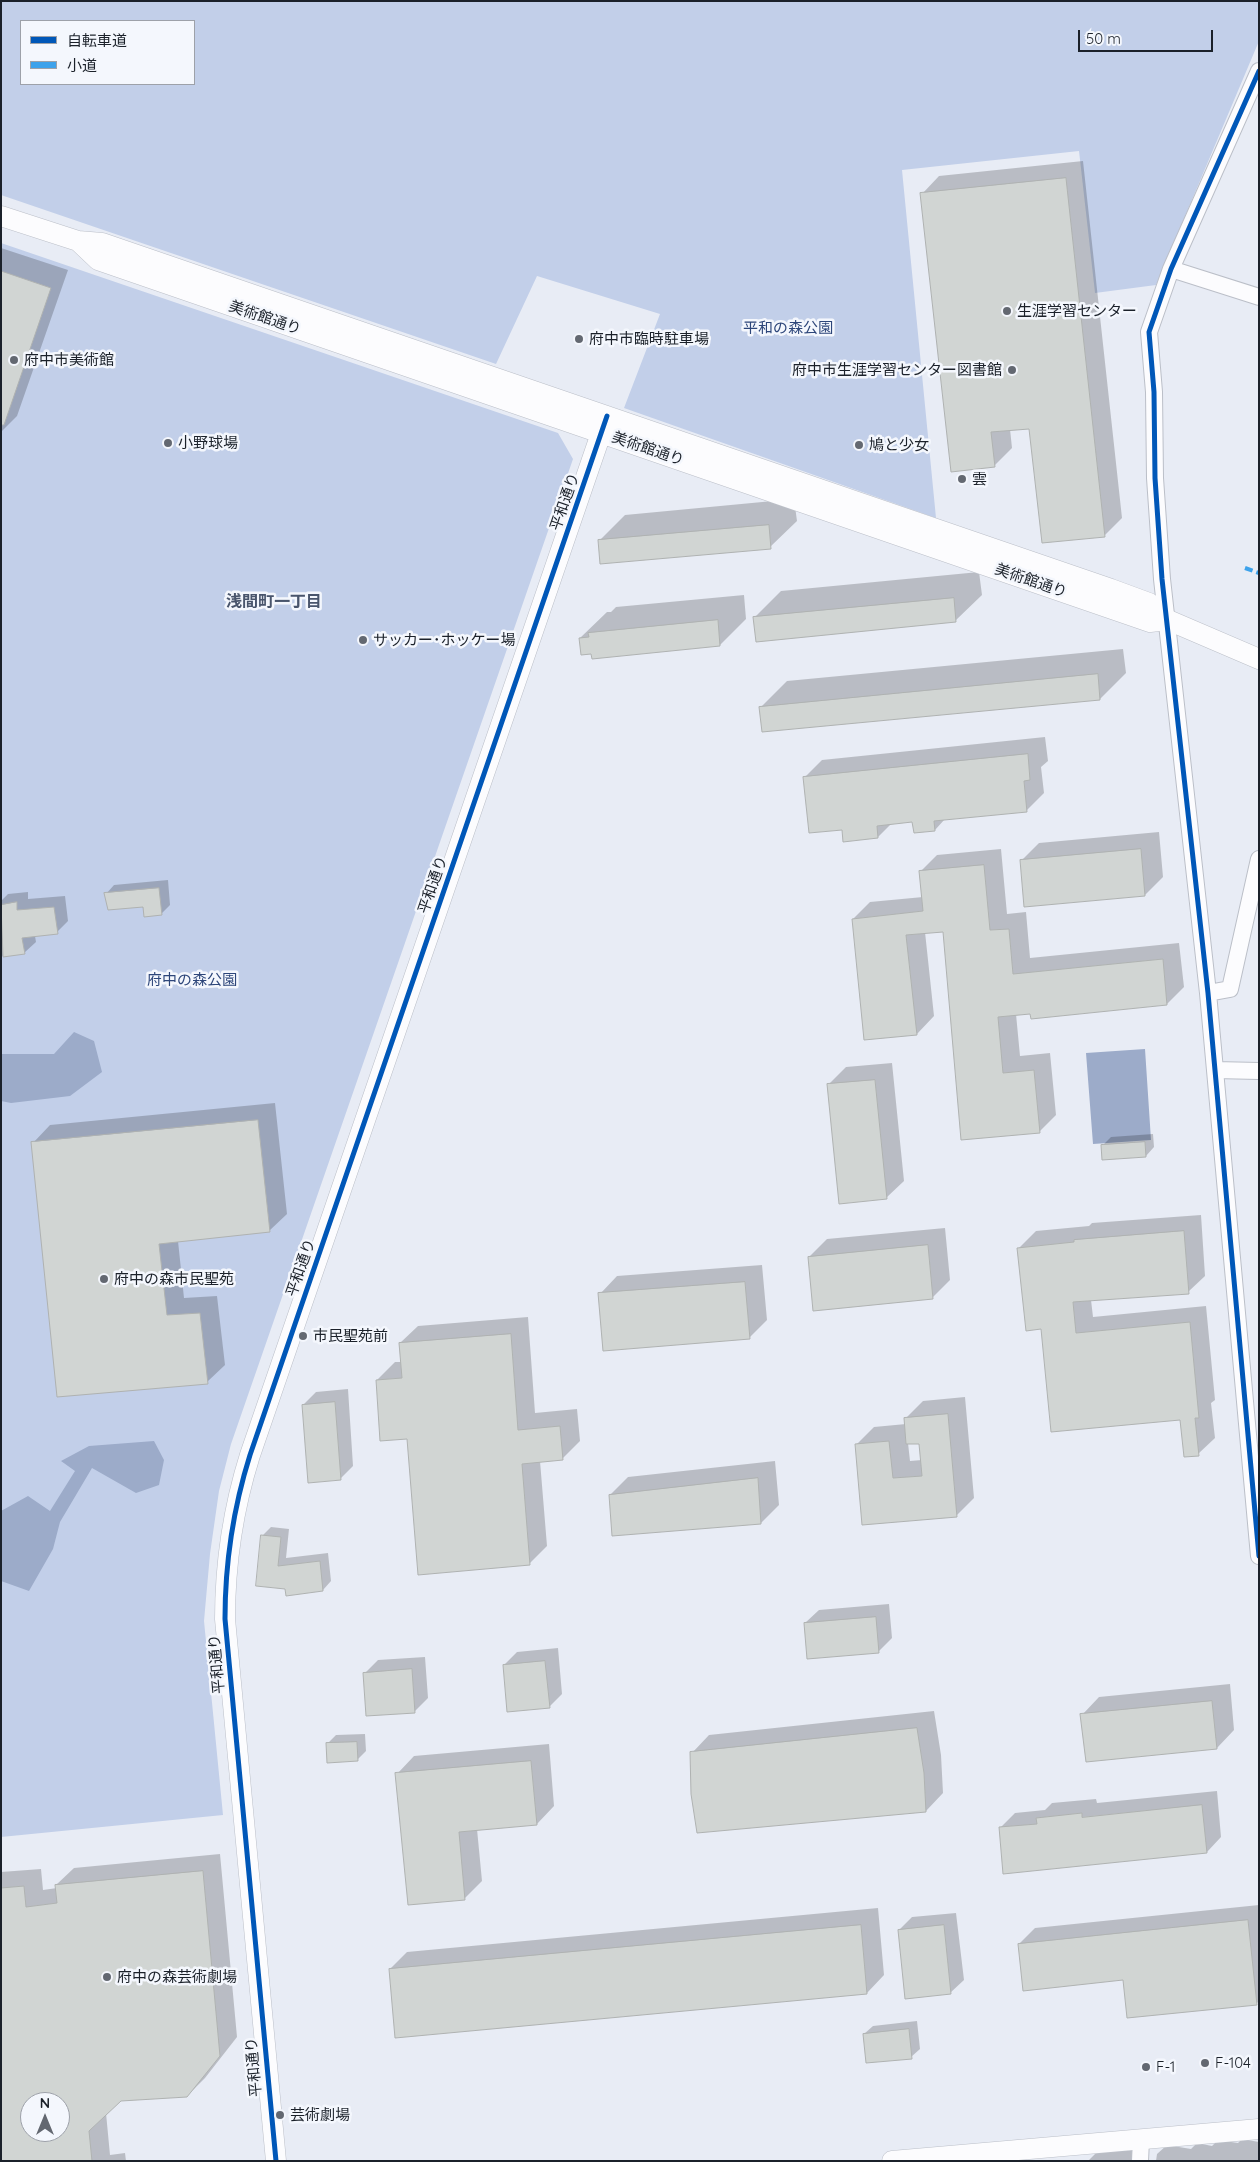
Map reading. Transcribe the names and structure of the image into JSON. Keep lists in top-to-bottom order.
{
  "streets": {
    "street": ["美術館通り", "平和通り"]
  },
  "crossings": [
    ["美術館通り", "平和通り"]
  ],
  "districts": ["浅間町一丁目"],
  "parks": ["平和の森公園", "府中の森公園"],
  "places": [
    "生涯学習センター",
    "府中市臨時駐車場",
    "府中市美術館",
    "府中市生涯学習センター図書館",
    "小野球場",
    "鳩と少女",
    "雲",
    "サッカー･ホッケー場",
    "府中の森市民聖苑",
    "市民聖苑前",
    "府中の森芸術劇場",
    "F-104",
    "F-1",
    "芸術劇場"
  ],
  "legend": ["自転車道", "小道"],
  "scale_bar": "50 m",
  "north": "top"
}
